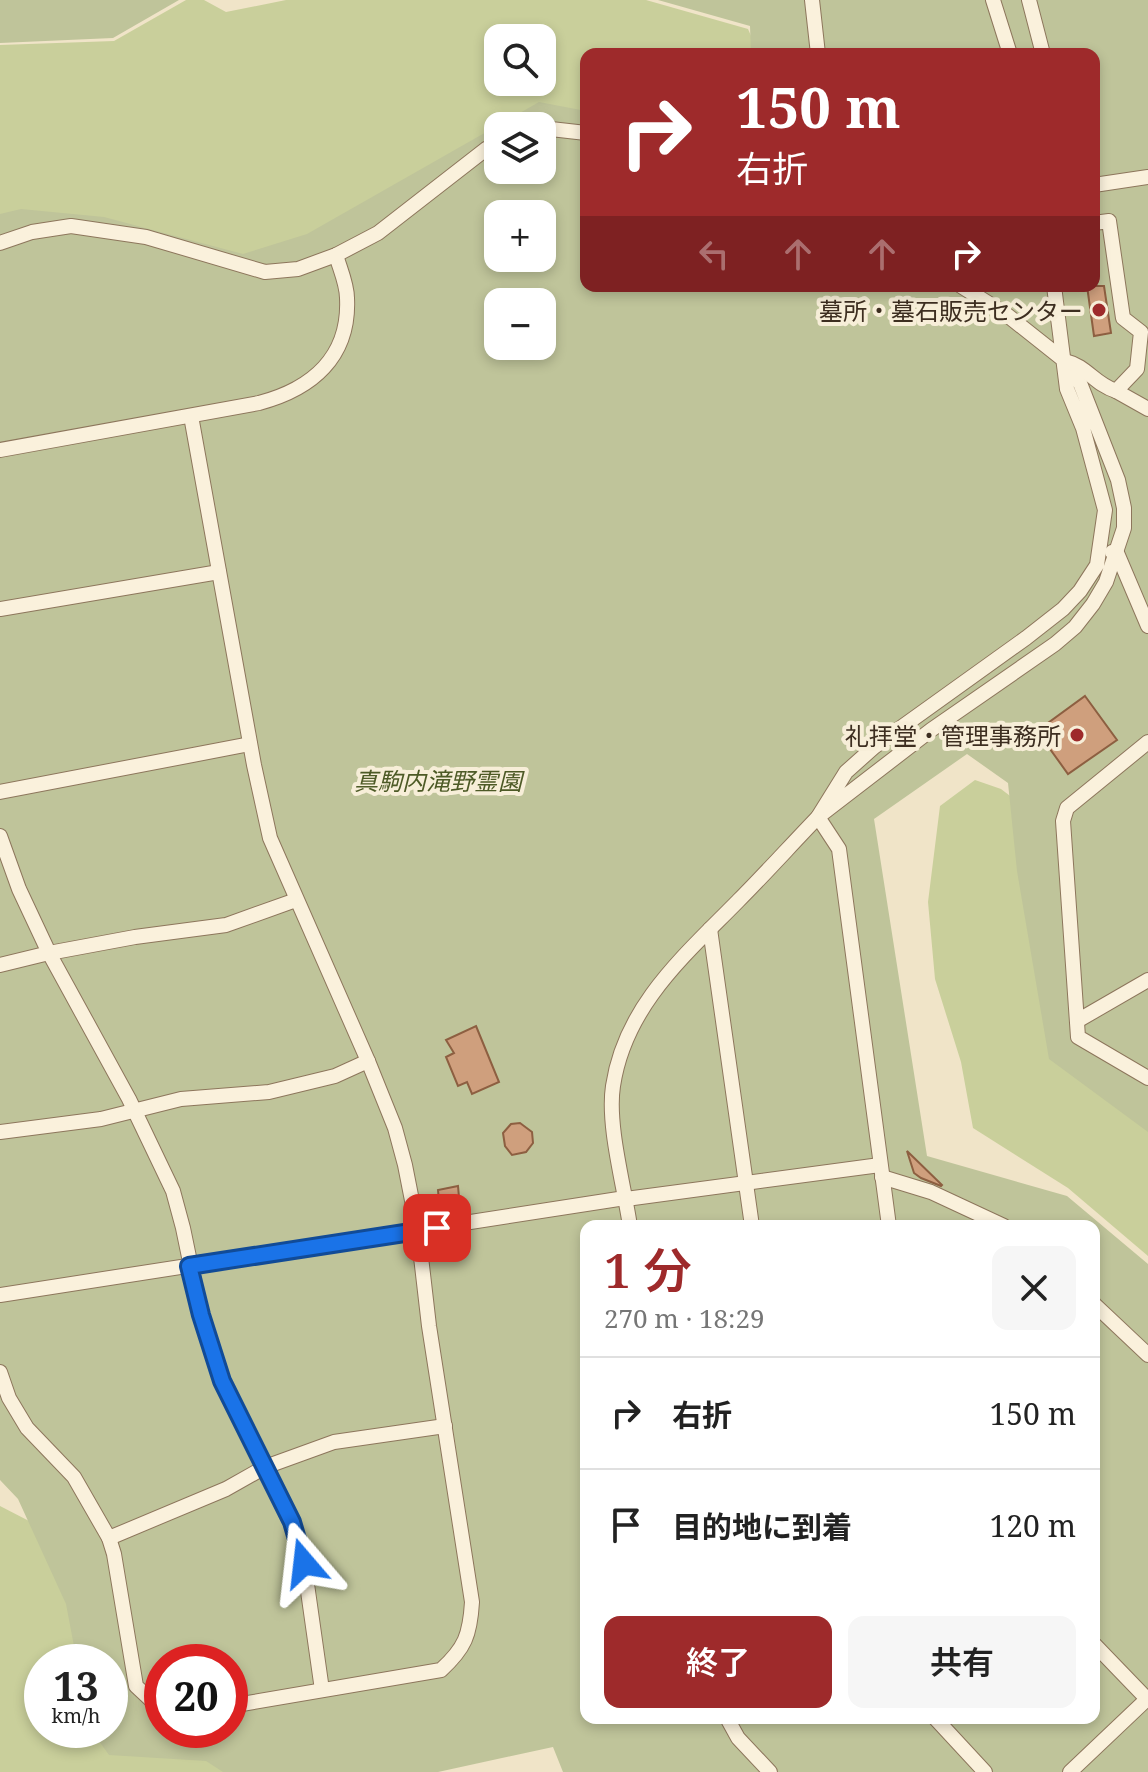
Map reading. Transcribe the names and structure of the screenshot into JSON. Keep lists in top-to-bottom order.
{
  "parks": ["真駒内滝野霊園"],
  "places": ["墓所・墓石販売センター", "礼拝堂・管理事務所"],
  "page": {
    "map_buttons": ["+", "−"],
    "turn": ["150 m", "右折"],
    "heading": ["1 分", "270 m · 18:29"],
    "list": [
      {
        "name": "右折",
        "value": "150 m"
      },
      {
        "name": "目的地に到着",
        "value": "120 m"
      }
    ],
    "buttons": ["終了", "共有"],
    "speed": "13 km/h",
    "limit": "20"
  }
}
